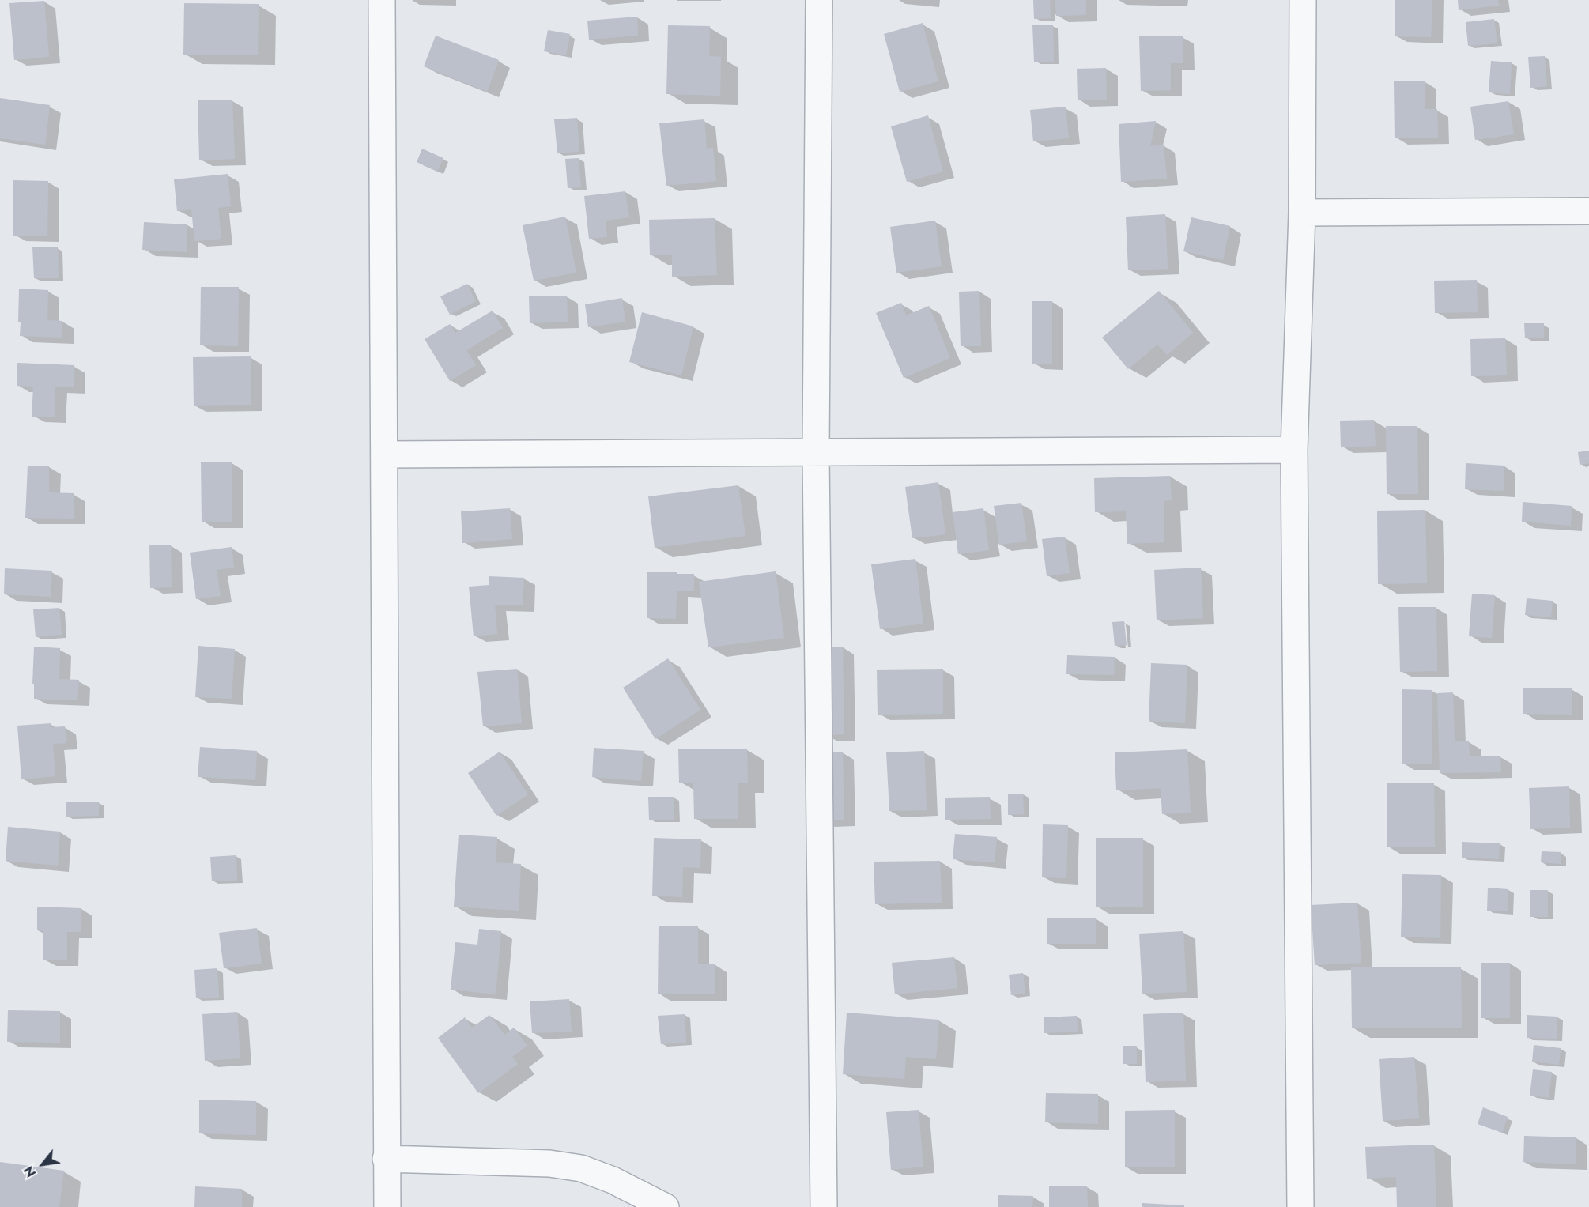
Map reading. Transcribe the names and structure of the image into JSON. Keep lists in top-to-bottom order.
{
  "north": "bottom left"
}
